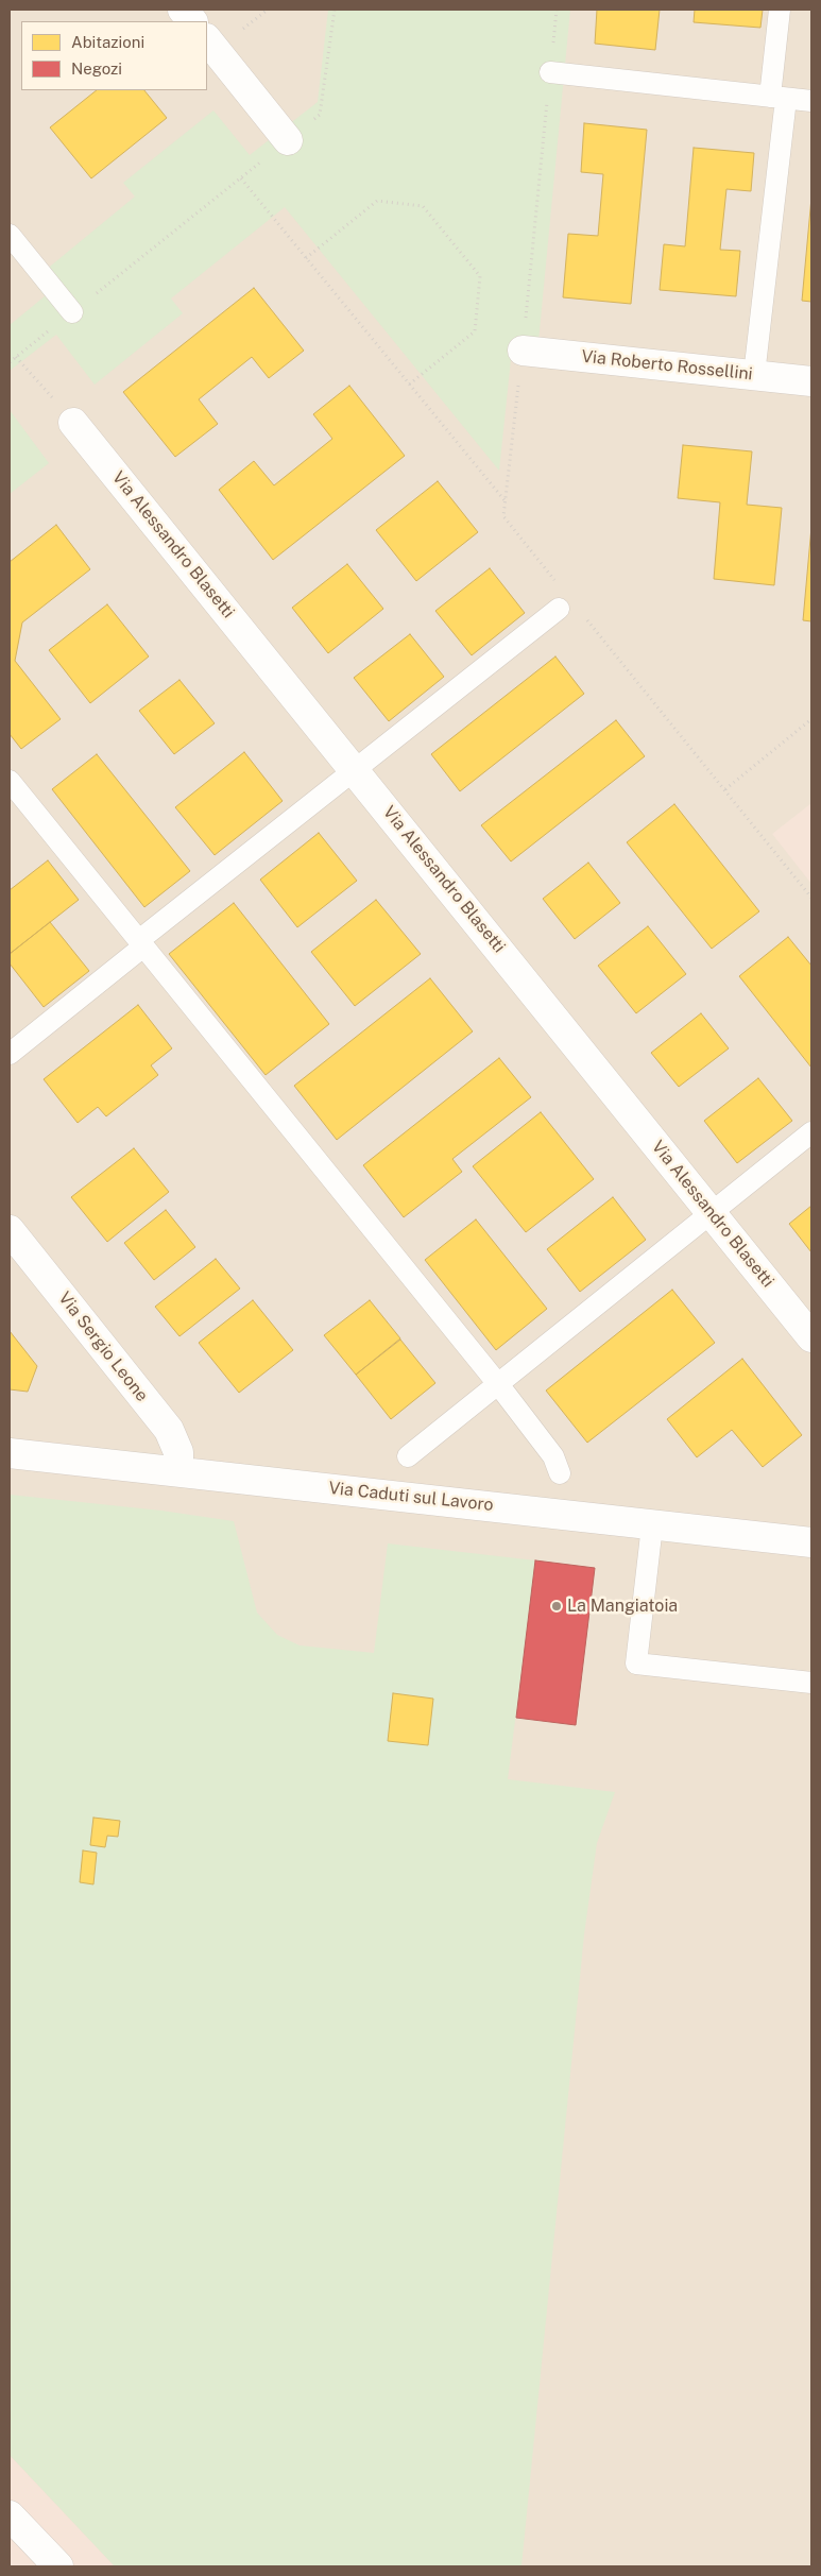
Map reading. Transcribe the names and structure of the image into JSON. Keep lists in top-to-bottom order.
{
  "streets": {
    "street": [
      "Via Roberto Rossellini",
      "Via Alessandro Blasetti",
      "Via Sergio Leone",
      "Via Caduti sul Lavoro"
    ]
  },
  "crossings": [
    ["Via Sergio Leone", "Via Caduti sul Lavoro"]
  ],
  "places": ["La Mangiatoia"],
  "legend": ["Abitazioni", "Negozi"]
}
